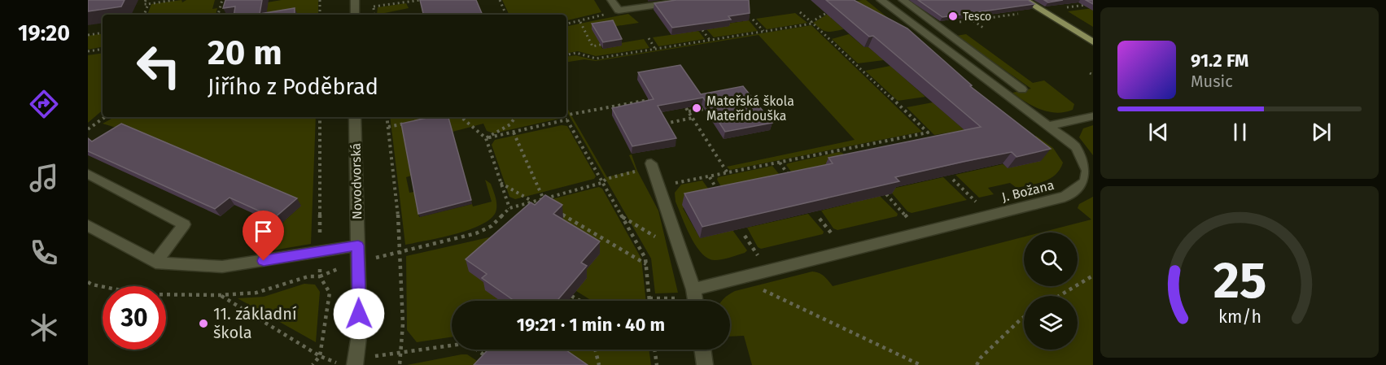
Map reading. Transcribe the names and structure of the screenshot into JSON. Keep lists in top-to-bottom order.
{
  "streets": {
    "street": ["Novodvorská", "J. Božana"]
  },
  "places": ["Tesco", "Mateřská škola Mateřídouška", "11. základní škola"],
  "page": {
    "tabs": "19:20",
    "turn": ["20 m", "Jiřího z Poděbrad"],
    "song": ["91.2 FM", "Music"],
    "limit": "30",
    "trip": "19:21 · 1 min · 40 m",
    "gauge": ["25", "km/h"]
  }
}
